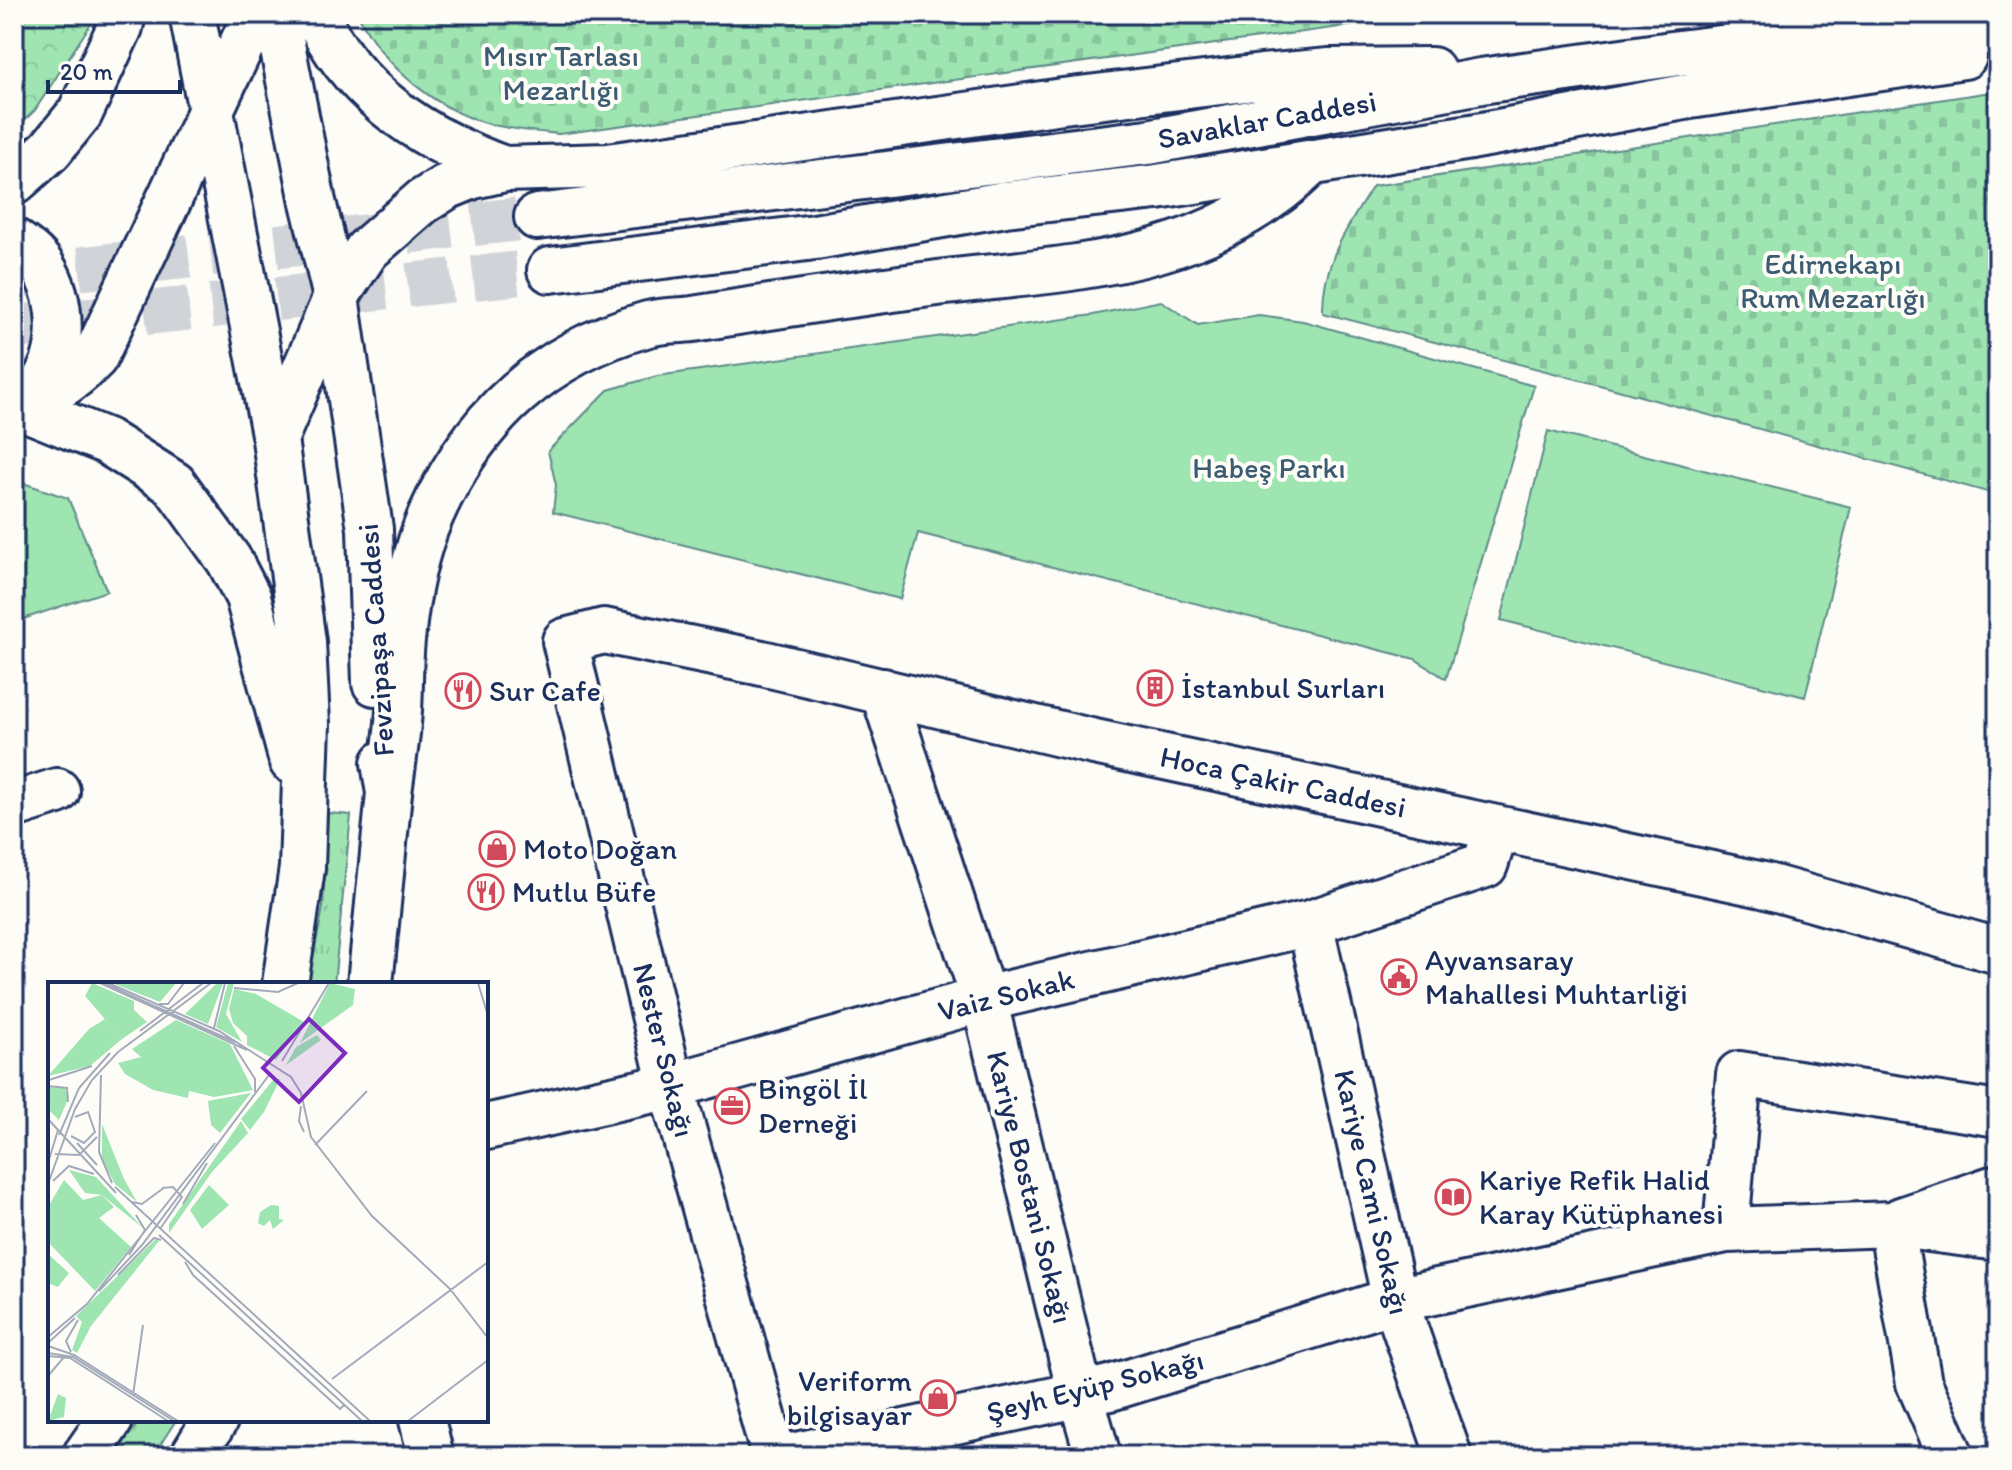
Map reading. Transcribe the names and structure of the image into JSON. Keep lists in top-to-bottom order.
{
  "streets": {
    "main road": [
      "Savaklar Caddesi",
      "Fevzipaşa Caddesi",
      "Hoca Çakir Caddesi",
      "Vaiz Sokak",
      "Nester Sokağı",
      "Kariye Bostani Sokağı",
      "Kariye Cami Sokağı",
      "Şeyh Eyüp Sokağı"
    ]
  },
  "crossings": [
    ["Hoca Çakir Caddesi", "Vaiz Sokak"],
    ["Hoca Çakir Caddesi", "Nester Sokağı"],
    ["Hoca Çakir Caddesi", "Kariye Bostani Sokağı"],
    ["Vaiz Sokak", "Nester Sokağı"],
    ["Vaiz Sokak", "Kariye Bostani Sokağı"],
    ["Vaiz Sokak", "Kariye Cami Sokağı"],
    ["Kariye Bostani Sokağı", "Şeyh Eyüp Sokağı"],
    ["Kariye Cami Sokağı", "Şeyh Eyüp Sokağı"]
  ],
  "parks": ["Mısır Tarlası Mezarlığı", "Edirnekapı Rum Mezarlığı", "Habeş Parkı"],
  "places": {
    "building": ["İstanbul Surları"],
    "restaurant": ["Sur Cafe", "Mutlu Büfe"],
    "shop": ["Moto Doğan", "Veriform bilgisayar"],
    "public building": ["Ayvansaray Mahallesi Muhtarliği"],
    "office": ["Bingöl İl Derneği"],
    "library": ["Kariye Refik Halid Karay Kütüphanesi"]
  },
  "scale_bar": "20 m"
}
